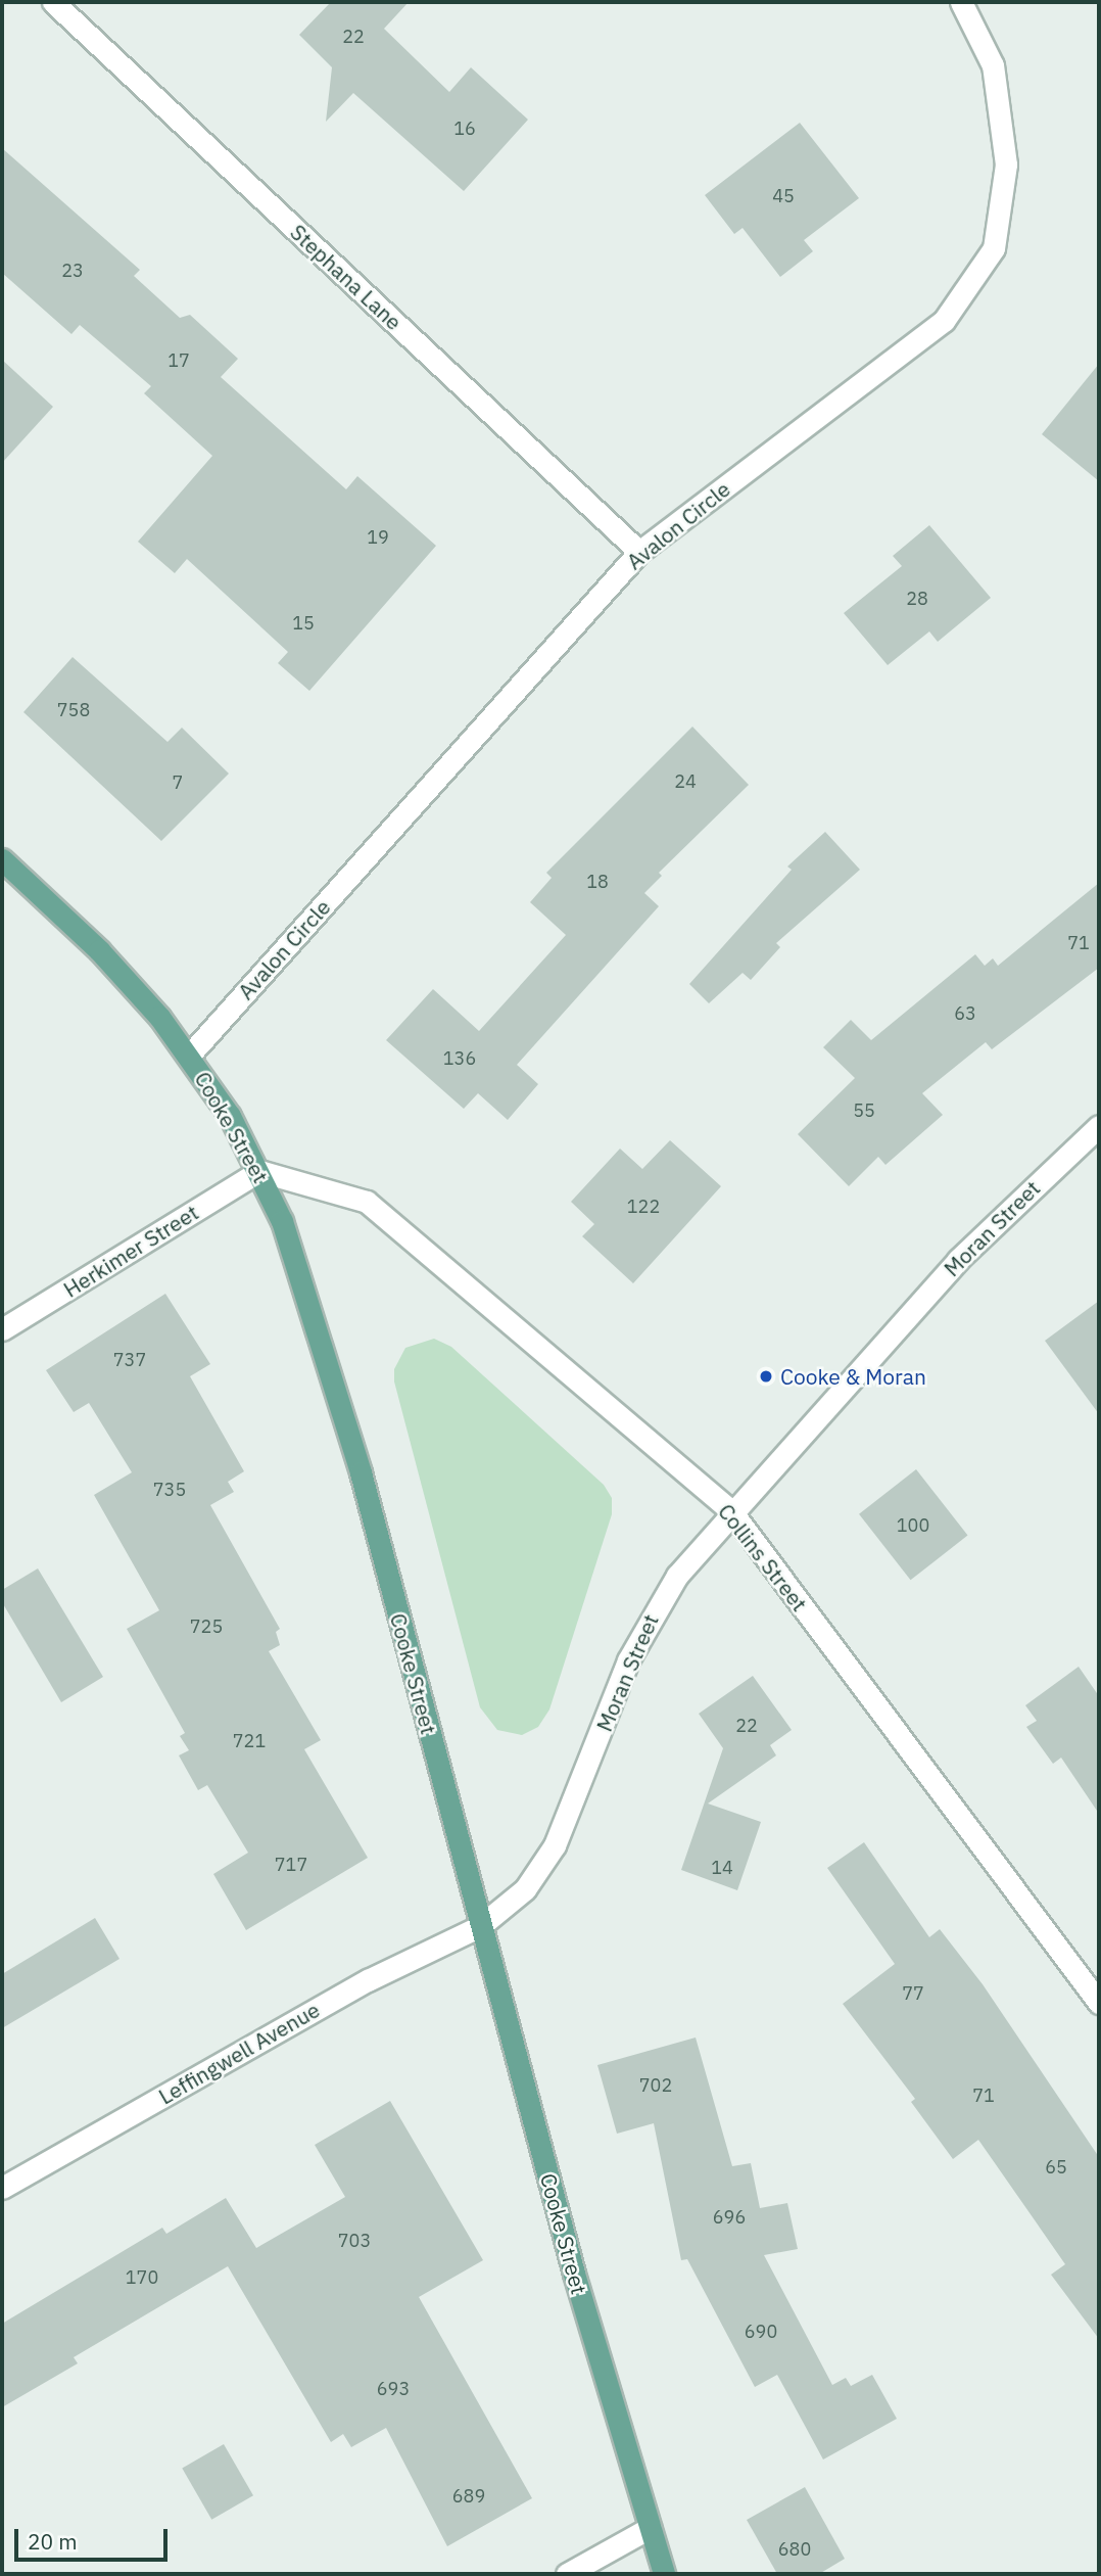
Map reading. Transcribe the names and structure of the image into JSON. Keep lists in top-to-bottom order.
{
  "streets": {
    "main road": ["Cooke Street"],
    "street": [
      "Stephana Lane",
      "Avalon Circle",
      "Moran Street",
      "Herkimer Street",
      "Collins Street",
      "Leffingwell Avenue"
    ]
  },
  "crossings": [
    ["Stephana Lane", "Avalon Circle"],
    ["Avalon Circle", "Cooke Street"],
    ["Cooke Street", "Moran Street"],
    ["Cooke Street", "Herkimer Street"],
    ["Cooke Street", "Collins Street"],
    ["Cooke Street", "Leffingwell Avenue"],
    ["Moran Street", "Collins Street"],
    ["Moran Street", "Leffingwell Avenue"],
    ["Herkimer Street", "Collins Street"]
  ],
  "places": ["Cooke & Moran"],
  "house_numbers": [
    "22",
    "16",
    "45",
    "23",
    "17",
    "19",
    "28",
    "15",
    "758",
    "24",
    "7",
    "18",
    "71",
    "63",
    "136",
    "55",
    "122",
    "737",
    "735",
    "100",
    "725",
    "22",
    "721",
    "717",
    "14",
    "77",
    "702",
    "71",
    "65",
    "696",
    "703",
    "170",
    "690",
    "693",
    "689",
    "680"
  ],
  "scale_bar": "20 m"
}
